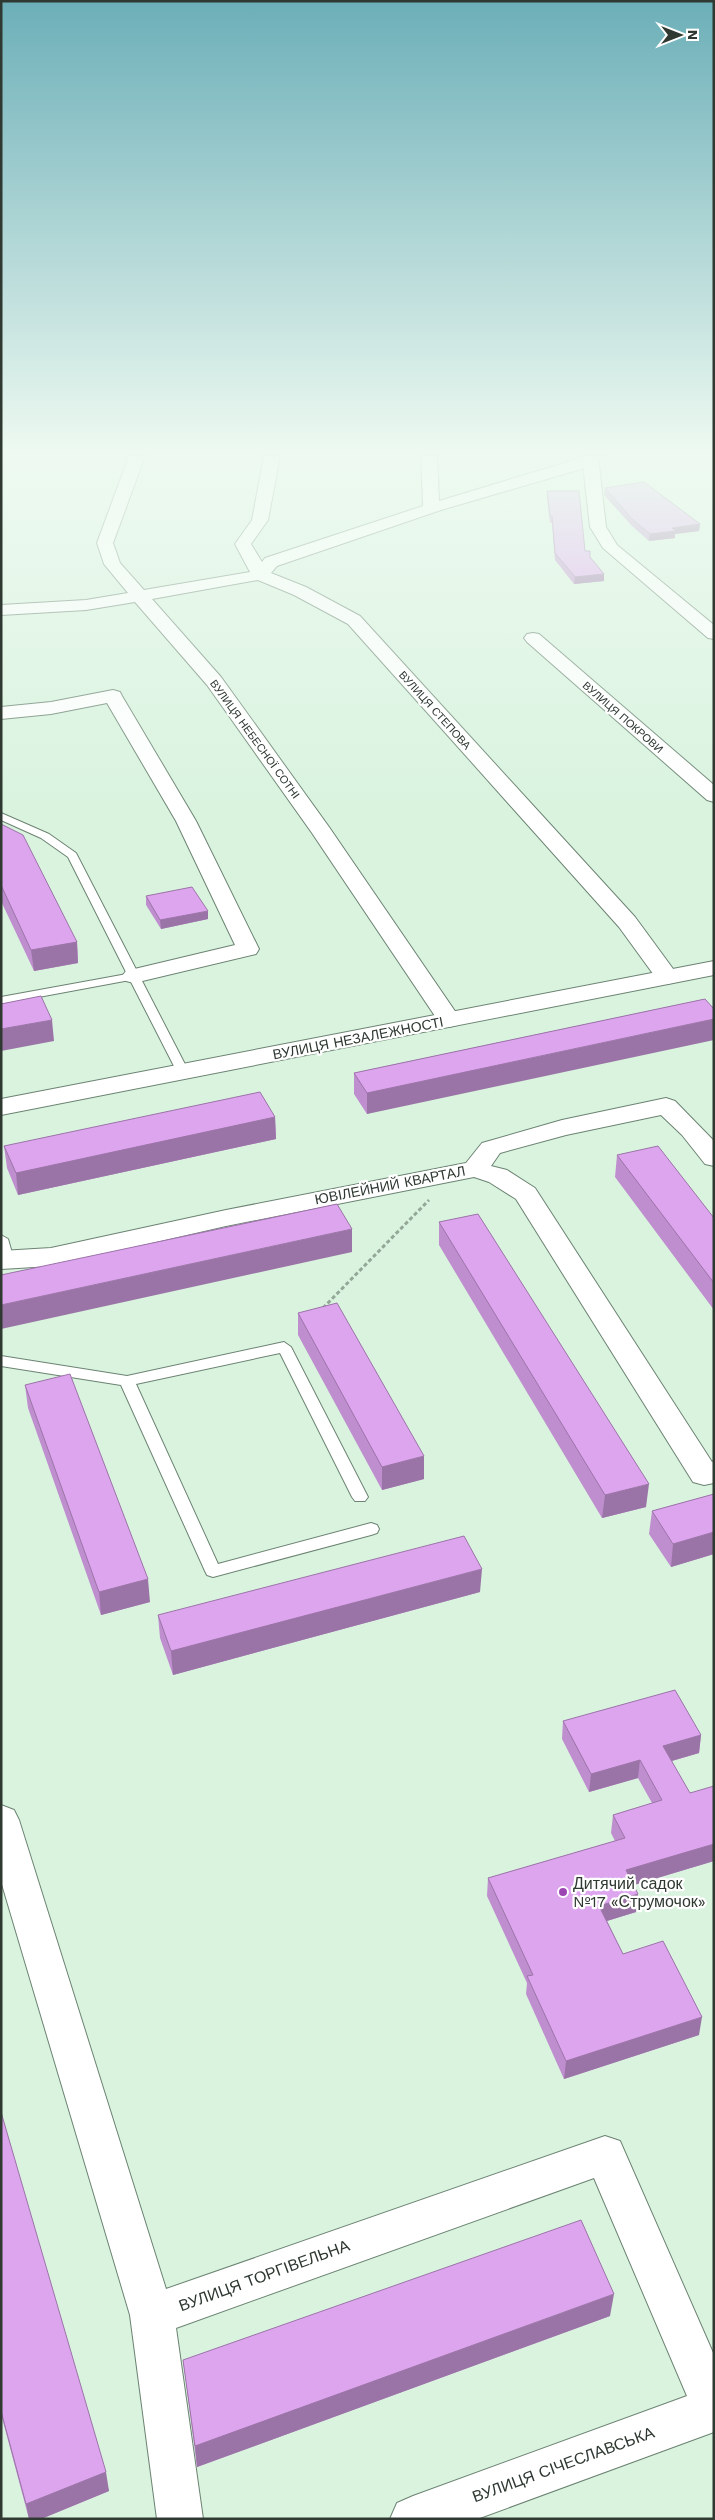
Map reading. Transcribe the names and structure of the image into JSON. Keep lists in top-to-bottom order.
{
  "streets": {
    "street": [
      "ВУЛИЦЯ СТЕПОВА",
      "ВУЛИЦЯ ПОКРОВИ",
      "ВУЛИЦЯ НЕБЕСНОЇ СОТНІ",
      "ВУЛИЦЯ НЕЗАЛЕЖНОСТІ",
      "ЮВІЛЕЙНИЙ КВАРТАЛ",
      "ВУЛИЦЯ ТОРГІВЕЛЬНА",
      "ВУЛИЦЯ СІЧЕСЛАВСЬКА"
    ]
  },
  "crossings": [
    ["ВУЛИЦЯ СТЕПОВА", "ВУЛИЦЯ НЕЗАЛЕЖНОСТІ"],
    ["ВУЛИЦЯ НЕБЕСНОЇ СОТНІ", "ВУЛИЦЯ НЕЗАЛЕЖНОСТІ"],
    ["ВУЛИЦЯ ТОРГІВЕЛЬНА", "ВУЛИЦЯ СІЧЕСЛАВСЬКА"]
  ],
  "places": ["Дитячий садок №17 «Струмочок»"],
  "north": "right"
}
